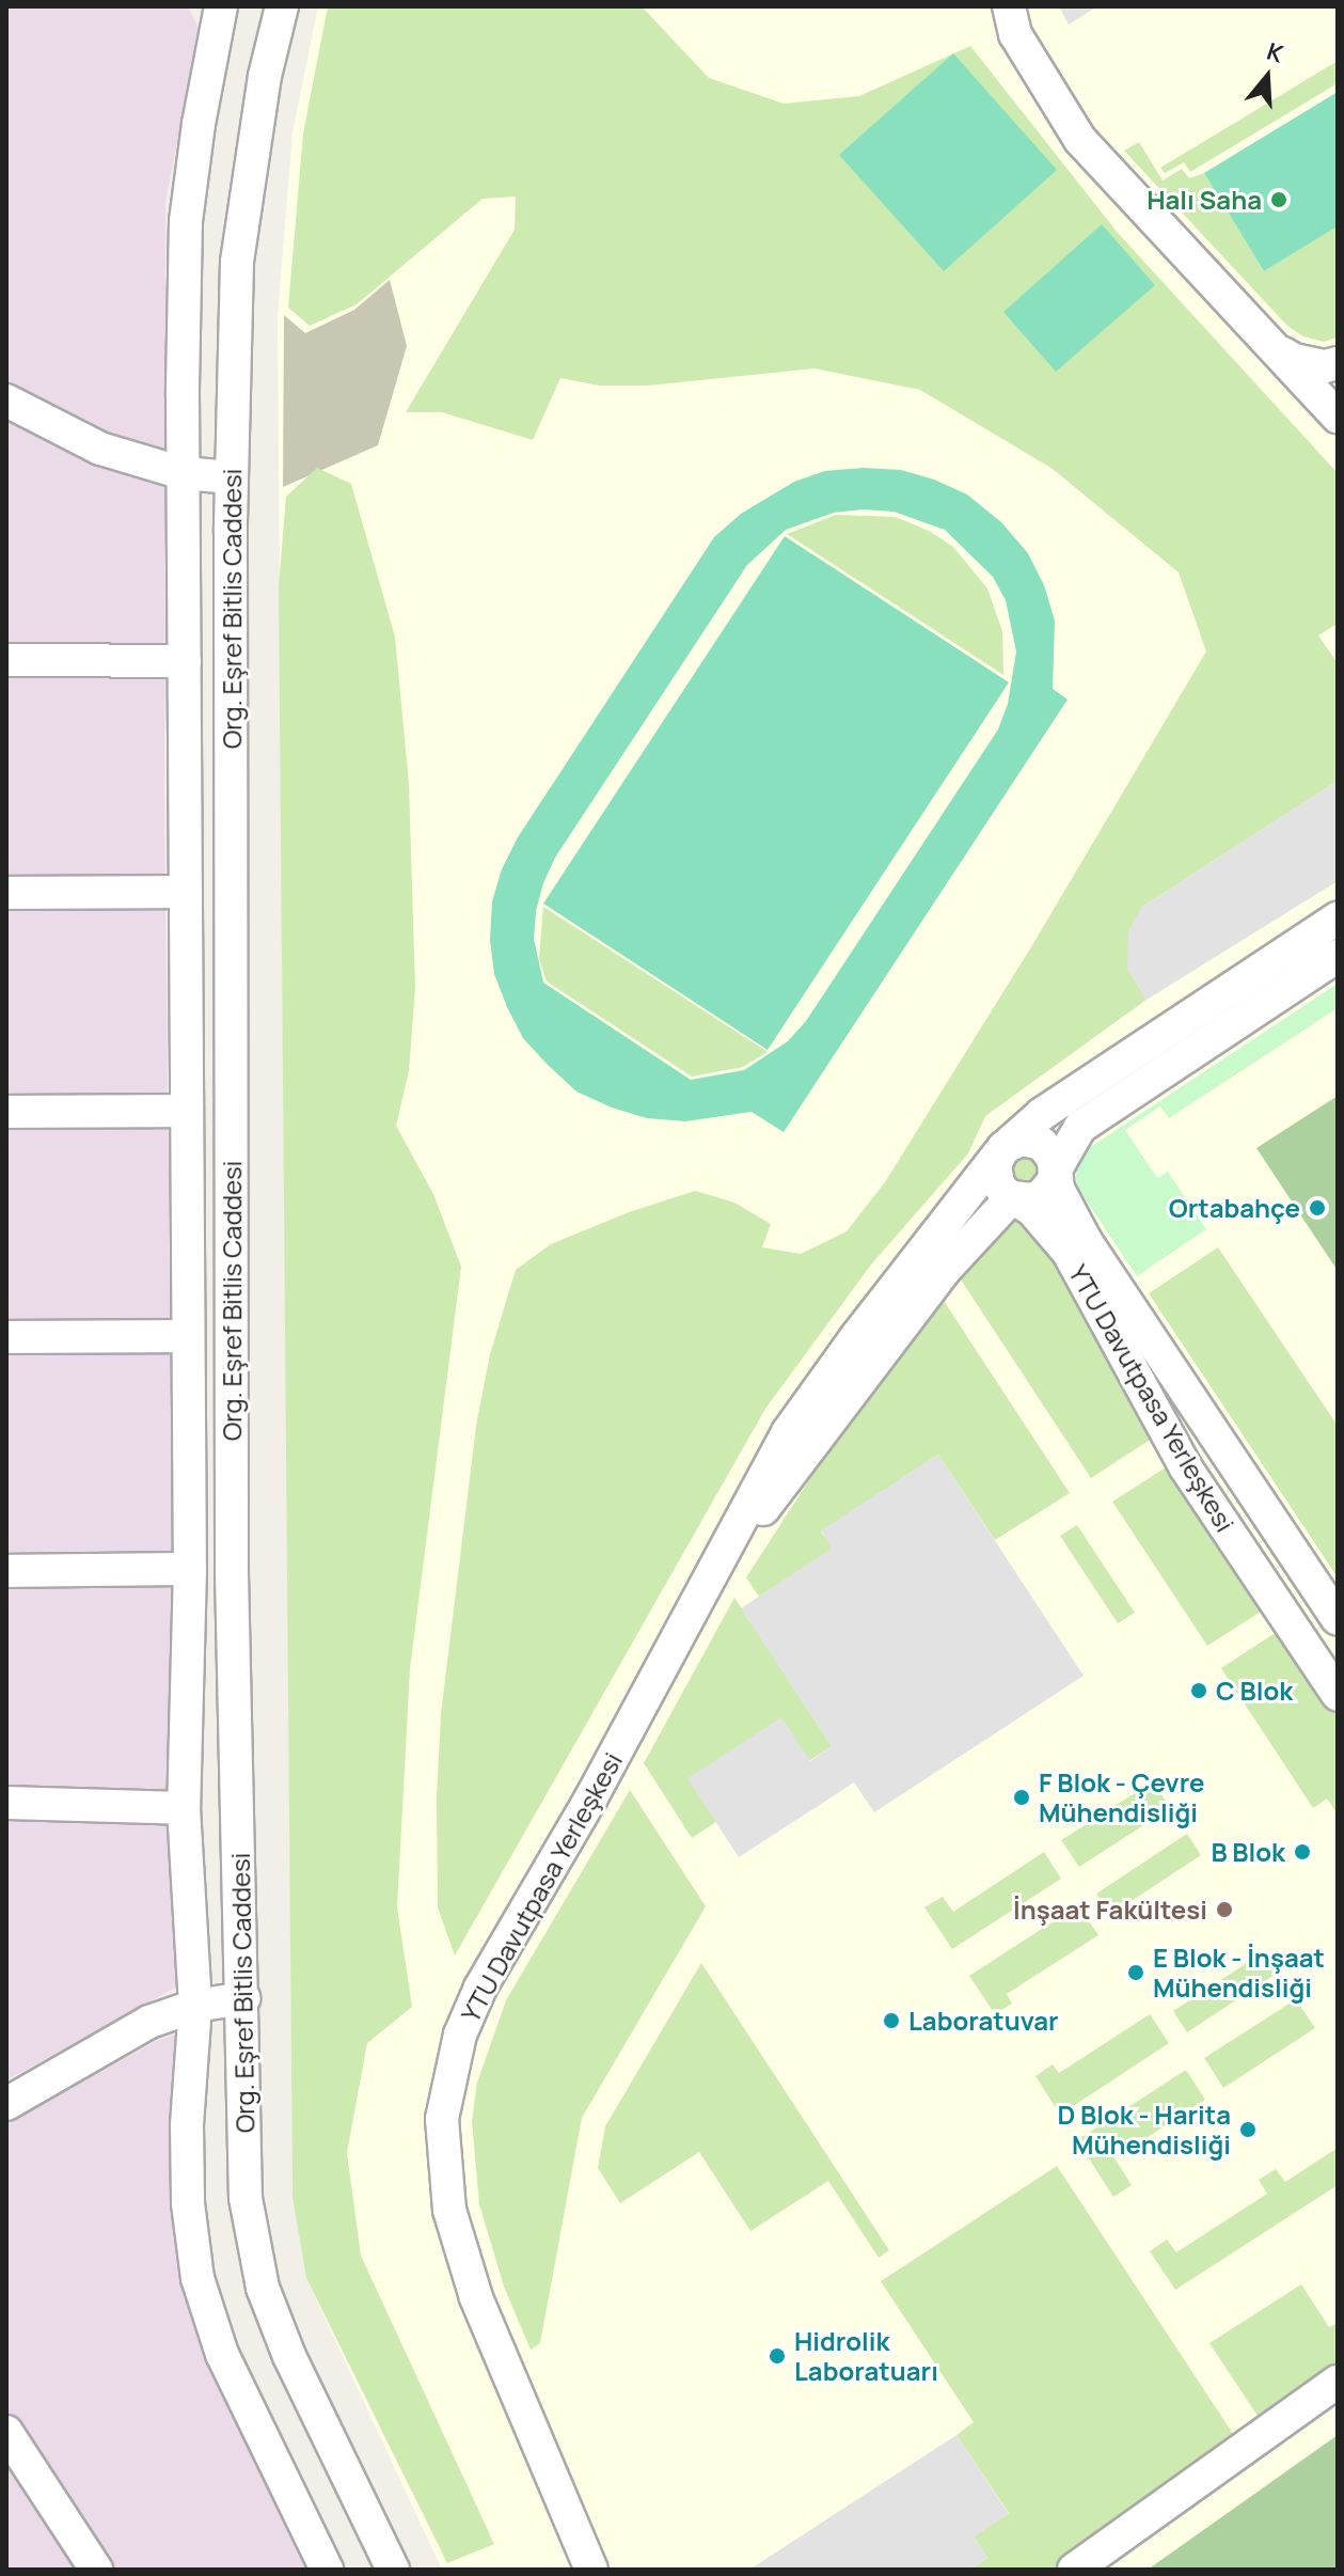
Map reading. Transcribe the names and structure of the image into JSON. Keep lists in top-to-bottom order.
{
  "streets": {
    "street": ["Org. Eşref Bitlis Caddesi", "YTU Davutpasa Yerleşkesi"]
  },
  "places": [
    "Halı Saha",
    "Ortabahçe",
    "C Blok",
    "F Blok - Çevre Mühendisliği",
    "B Blok",
    "İnşaat Fakültesi",
    "E Blok - İnşaat Mühendisliği",
    "Laboratuvar",
    "D Blok - Harita Mühendisliği",
    "Hidrolik Laboratuarı"
  ],
  "north": "top"
}
